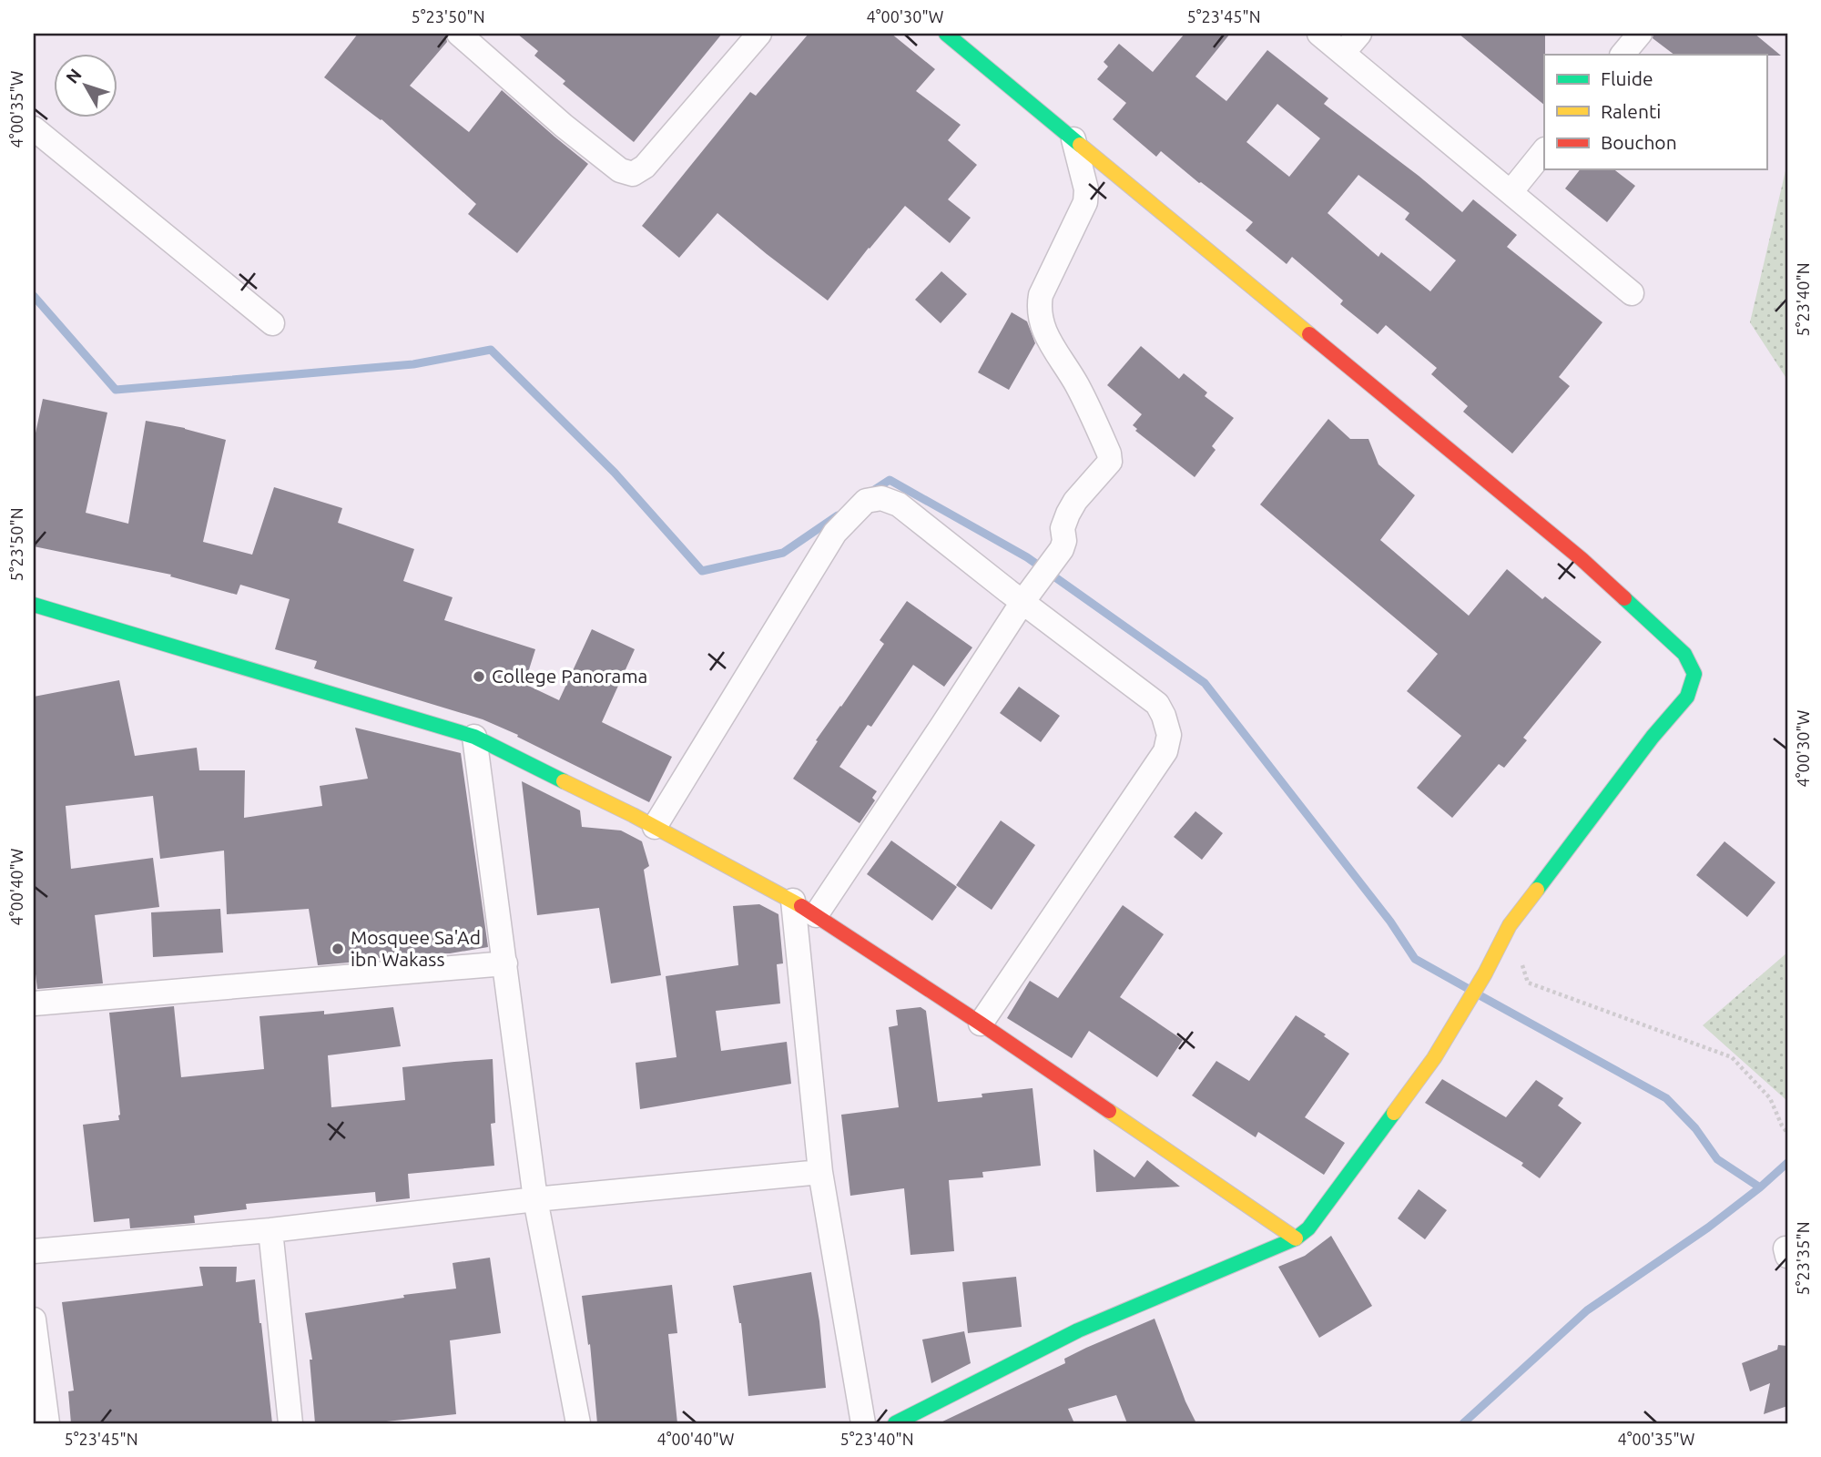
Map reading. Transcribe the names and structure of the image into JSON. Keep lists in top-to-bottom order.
{
  "places": ["College Panorama", "Mosquee Sa'Ad ibn Wakass"],
  "legend": ["Fluide", "Ralenti", "Bouchon"],
  "north": "top left",
  "coordinates": [
    "5°23'50\"N",
    "4°00'30\"W",
    "5°23'45\"N",
    "4°00'35\"W",
    "5°23'40\"N",
    "4°00'40\"W",
    "5°23'35\"N"
  ]
}
